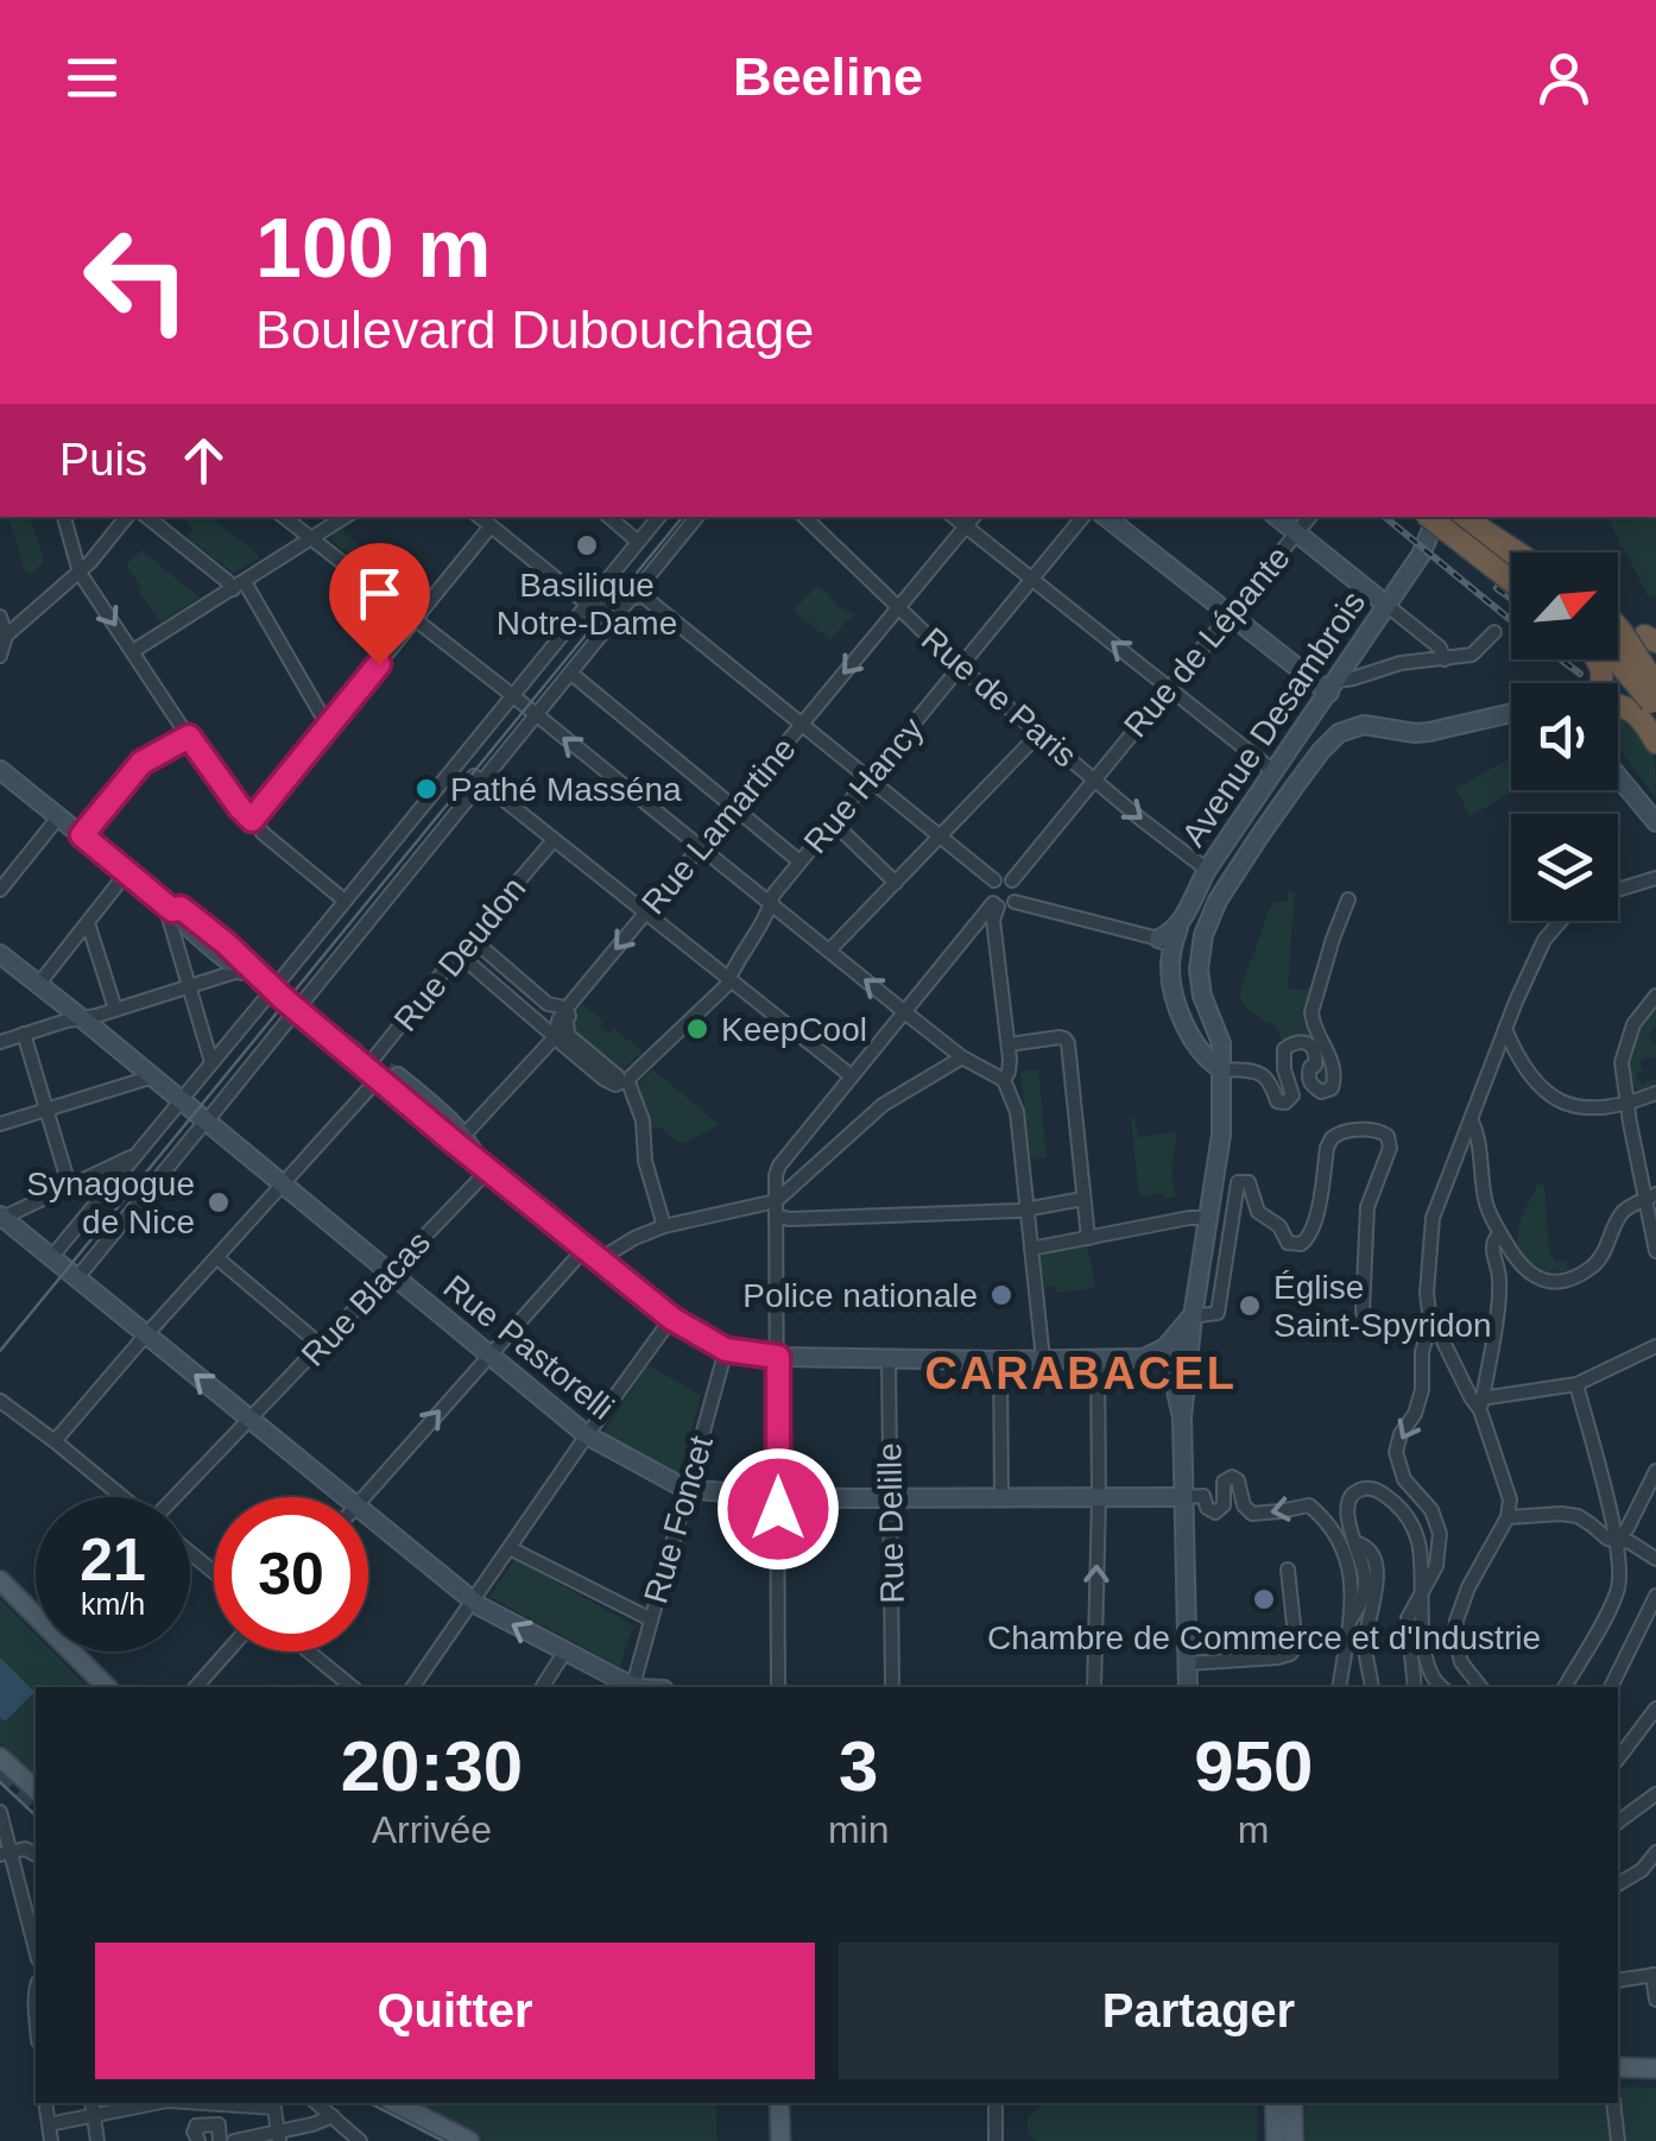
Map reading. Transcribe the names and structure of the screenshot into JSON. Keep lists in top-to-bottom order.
{
  "streets": {
    "main road": ["Avenue Desambrois", "Rue Pastorelli"],
    "street": [
      "Rue de Lépante",
      "Rue de Paris",
      "Rue Hancy",
      "Rue Lamartine",
      "Rue Deudon",
      "Rue Blacas",
      "Rue Foncet",
      "Rue Delille"
    ]
  },
  "crossings": [
    ["Rue de Lépante", "Rue de Paris"],
    ["Rue de Paris", "Avenue Desambrois"],
    ["Rue de Paris", "Rue Hancy"],
    ["Rue de Paris", "Rue Lamartine"],
    ["Rue Blacas", "Rue Pastorelli"],
    ["Rue Pastorelli", "Rue Foncet"],
    ["Rue Pastorelli", "Rue Delille"]
  ],
  "one_way": ["Rue Lamartine"],
  "districts": ["CARABACEL"],
  "places": [
    "Basilique Notre-Dame",
    "Pathé Masséna",
    "KeepCool",
    "Synagogue de Nice",
    "Police nationale",
    "Église Saint-Spyridon",
    "Chambre de Commerce et d'Industrie"
  ],
  "north": "top right",
  "page": {
    "header": "Beeline",
    "turn": ["100 m", "Boulevard Dubouchage"],
    "then": "Puis",
    "speed": "21 km/h",
    "limit": "30",
    "eta": [
      "20:30",
      "Arrivée",
      "3",
      "min",
      "950",
      "m"
    ],
    "buttons": ["Quitter", "Partager"]
  }
}
